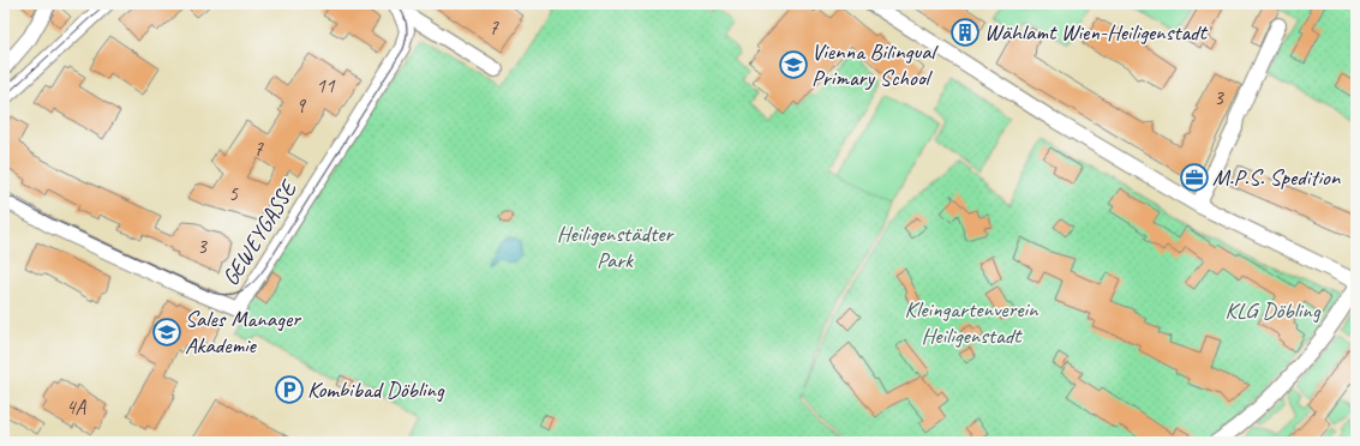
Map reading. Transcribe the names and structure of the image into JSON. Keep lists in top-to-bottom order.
{
  "streets": {
    "street": ["GEWEYGASSE"]
  },
  "parks": ["Heiligenstädter Park", "Kleingartenverein Heiligenstadt", "KLG Döbling"],
  "places": {
    "building": ["Wählamt Wien-Heiligenstadt"],
    "school or university": ["Vienna Bilingual Primary School", "Sales Manager Akademie"],
    "office": ["M.P.S. Spedition"],
    "parking": ["Kombibad Döbling"]
  },
  "house_numbers": [
    "7",
    "11",
    "3",
    "9",
    "7",
    "5",
    "3",
    "4A"
  ]
}
